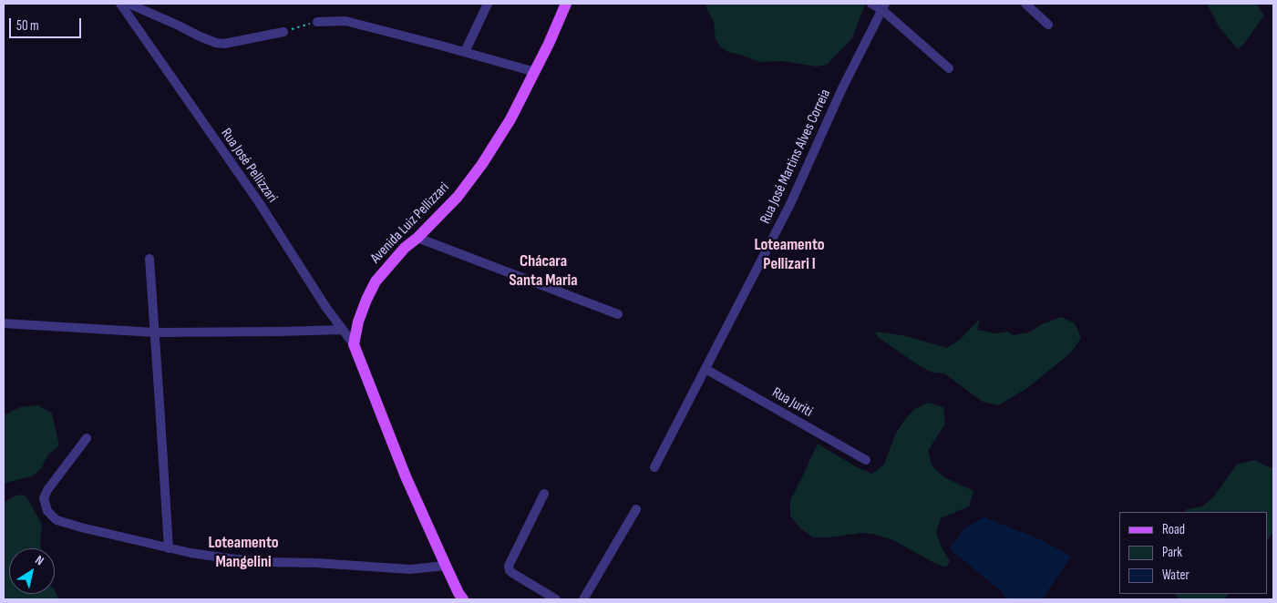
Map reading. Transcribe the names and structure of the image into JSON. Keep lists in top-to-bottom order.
{
  "streets": {
    "main road": ["Avenida Luiz Pellizzari"],
    "street": ["Rua José Martins Alves Correia", "Rua José Pellizzari", "Rua Juriti"]
  },
  "crossings": [
    ["Rua José Martins Alves Correia", "Rua Juriti"],
    ["Rua José Pellizzari", "Avenida Luiz Pellizzari"]
  ],
  "districts": ["Loteamento Pellizari I", "Chácara Santa Maria", "Loteamento Mangelini"],
  "legend": ["Road", "Park", "Water"],
  "scale_bar": "50 m",
  "north": "top right"
}
